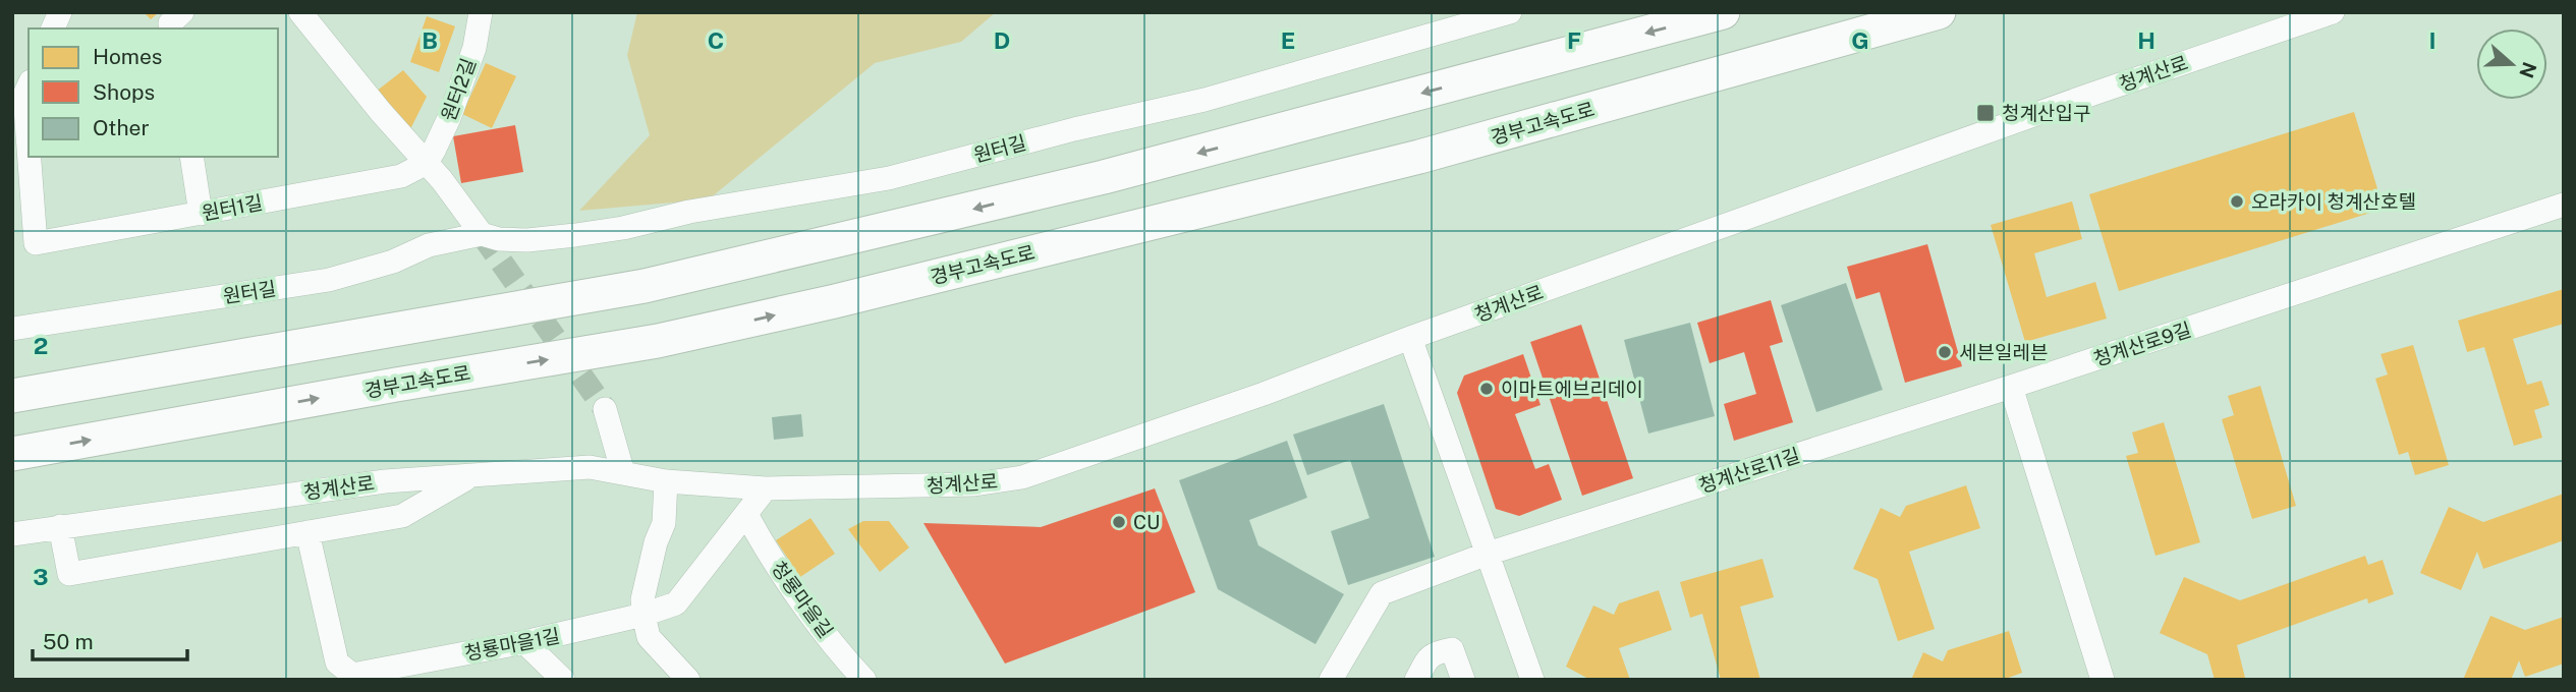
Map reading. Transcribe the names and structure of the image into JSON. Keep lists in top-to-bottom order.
{
  "streets": {
    "highway": ["경부고속도로"],
    "street": [
      "청계산로",
      "원터2길",
      "원터길",
      "원터1길",
      "청계산로9길",
      "청계산로11길",
      "청룡마을길",
      "청룡마을1길"
    ]
  },
  "crossings": [
    ["청계산로", "청룡마을1길"],
    ["원터2길", "원터1길"],
    ["청계산로9길", "청계산로11길"],
    ["청룡마을길", "청룡마을1길"]
  ],
  "places": {
    "transit": ["청계산입구"],
    "other": [
      "오라카이 청계산호텔",
      "세븐일레븐",
      "이마트에브리데이",
      "CU"
    ]
  },
  "legend": ["Homes", "Shops", "Other"],
  "scale_bar": "50 m",
  "north": "right",
  "grid": {
    "columns": [
      "B",
      "C",
      "D",
      "E",
      "F",
      "G",
      "H",
      "I"
    ],
    "rows": ["2", "3"]
  }
}
